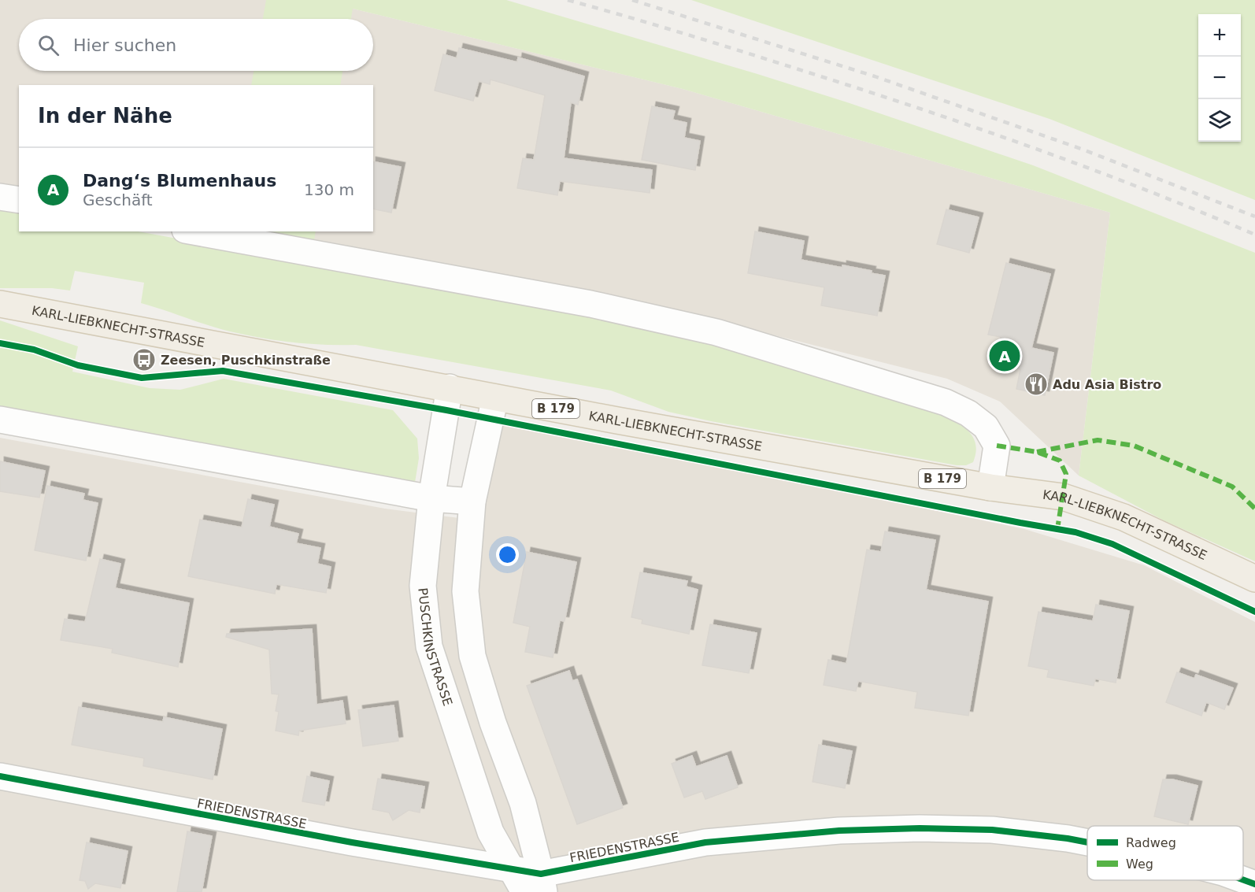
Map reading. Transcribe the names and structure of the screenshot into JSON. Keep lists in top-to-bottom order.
{
  "streets": {
    "main road": ["KARL-LIEBKNECHT-STRASSE", "B 179"],
    "street": ["PUSCHKINSTRASSE", "FRIEDENSTRASSE"]
  },
  "crossings": [
    ["KARL-LIEBKNECHT-STRASSE", "PUSCHKINSTRASSE"],
    ["PUSCHKINSTRASSE", "FRIEDENSTRASSE"]
  ],
  "places": {
    "bus stop": ["Zeesen, Puschkinstraße"],
    "restaurant": ["Adu Asia Bistro"]
  },
  "legend": ["Radweg", "Weg"],
  "page": {
    "map_buttons": ["+", "−"],
    "search": "Hier suchen",
    "heading": "In der Nähe",
    "list": [
      {
        "mark": "A",
        "name": "Dang‘s Blumenhaus",
        "note": "Geschäft",
        "value": "130 m"
      }
    ],
    "pins": "A"
  }
}
